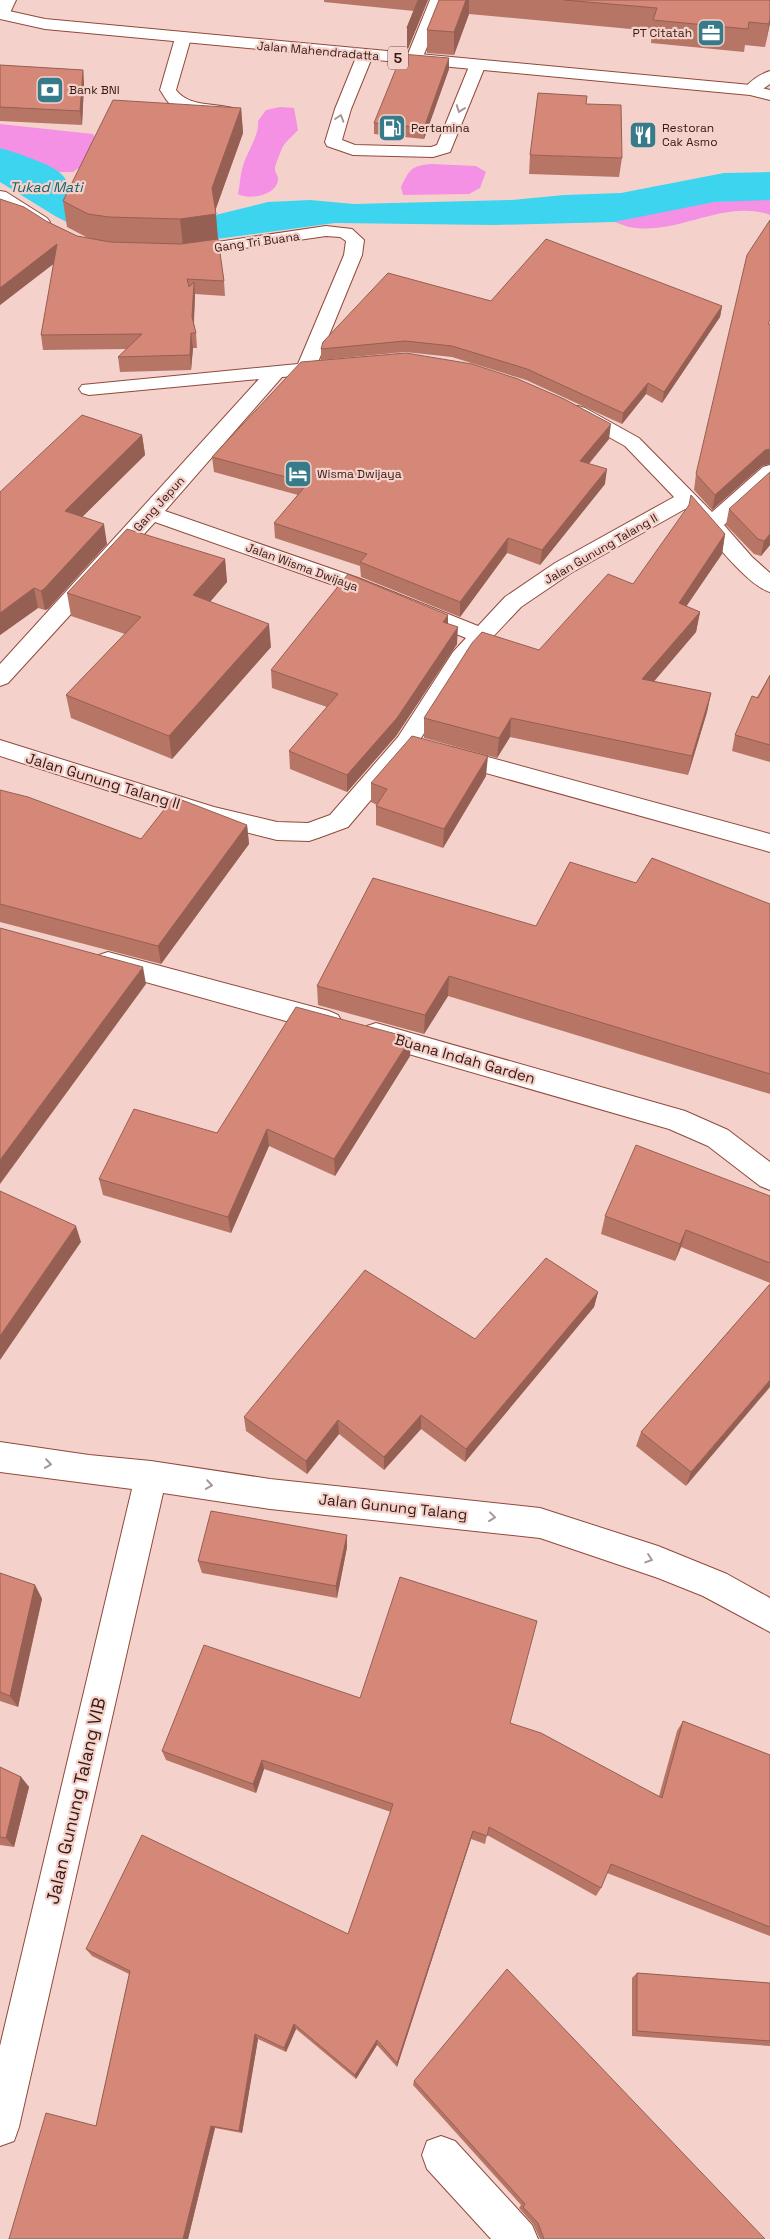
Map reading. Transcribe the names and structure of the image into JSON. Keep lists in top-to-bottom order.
{
  "streets": {
    "main road": [
      "Jalan Mahendradatta",
      "5",
      "Gang Tri Buana",
      "Gang Jepun",
      "Jalan Gunung Talang II",
      "Jalan Wisma Dwijaya",
      "Buana Indah Garden",
      "Jalan Gunung Talang",
      "Jalan Gunung Talang VIB"
    ]
  },
  "crossings": [
    ["Gang Jepun", "Jalan Wisma Dwijaya"],
    ["Jalan Gunung Talang II", "Jalan Wisma Dwijaya"],
    ["Jalan Gunung Talang", "Jalan Gunung Talang VIB"]
  ],
  "one_way": ["Jalan Gunung Talang"],
  "water": ["Tukad Mati"],
  "places": {
    "office": ["PT Citatah"],
    "bank": ["Bank BNI"],
    "fuel station": ["Pertamina"],
    "restaurant": ["Restoran Cak Asmo"],
    "hotel": ["Wisma Dwijaya"]
  }
}
